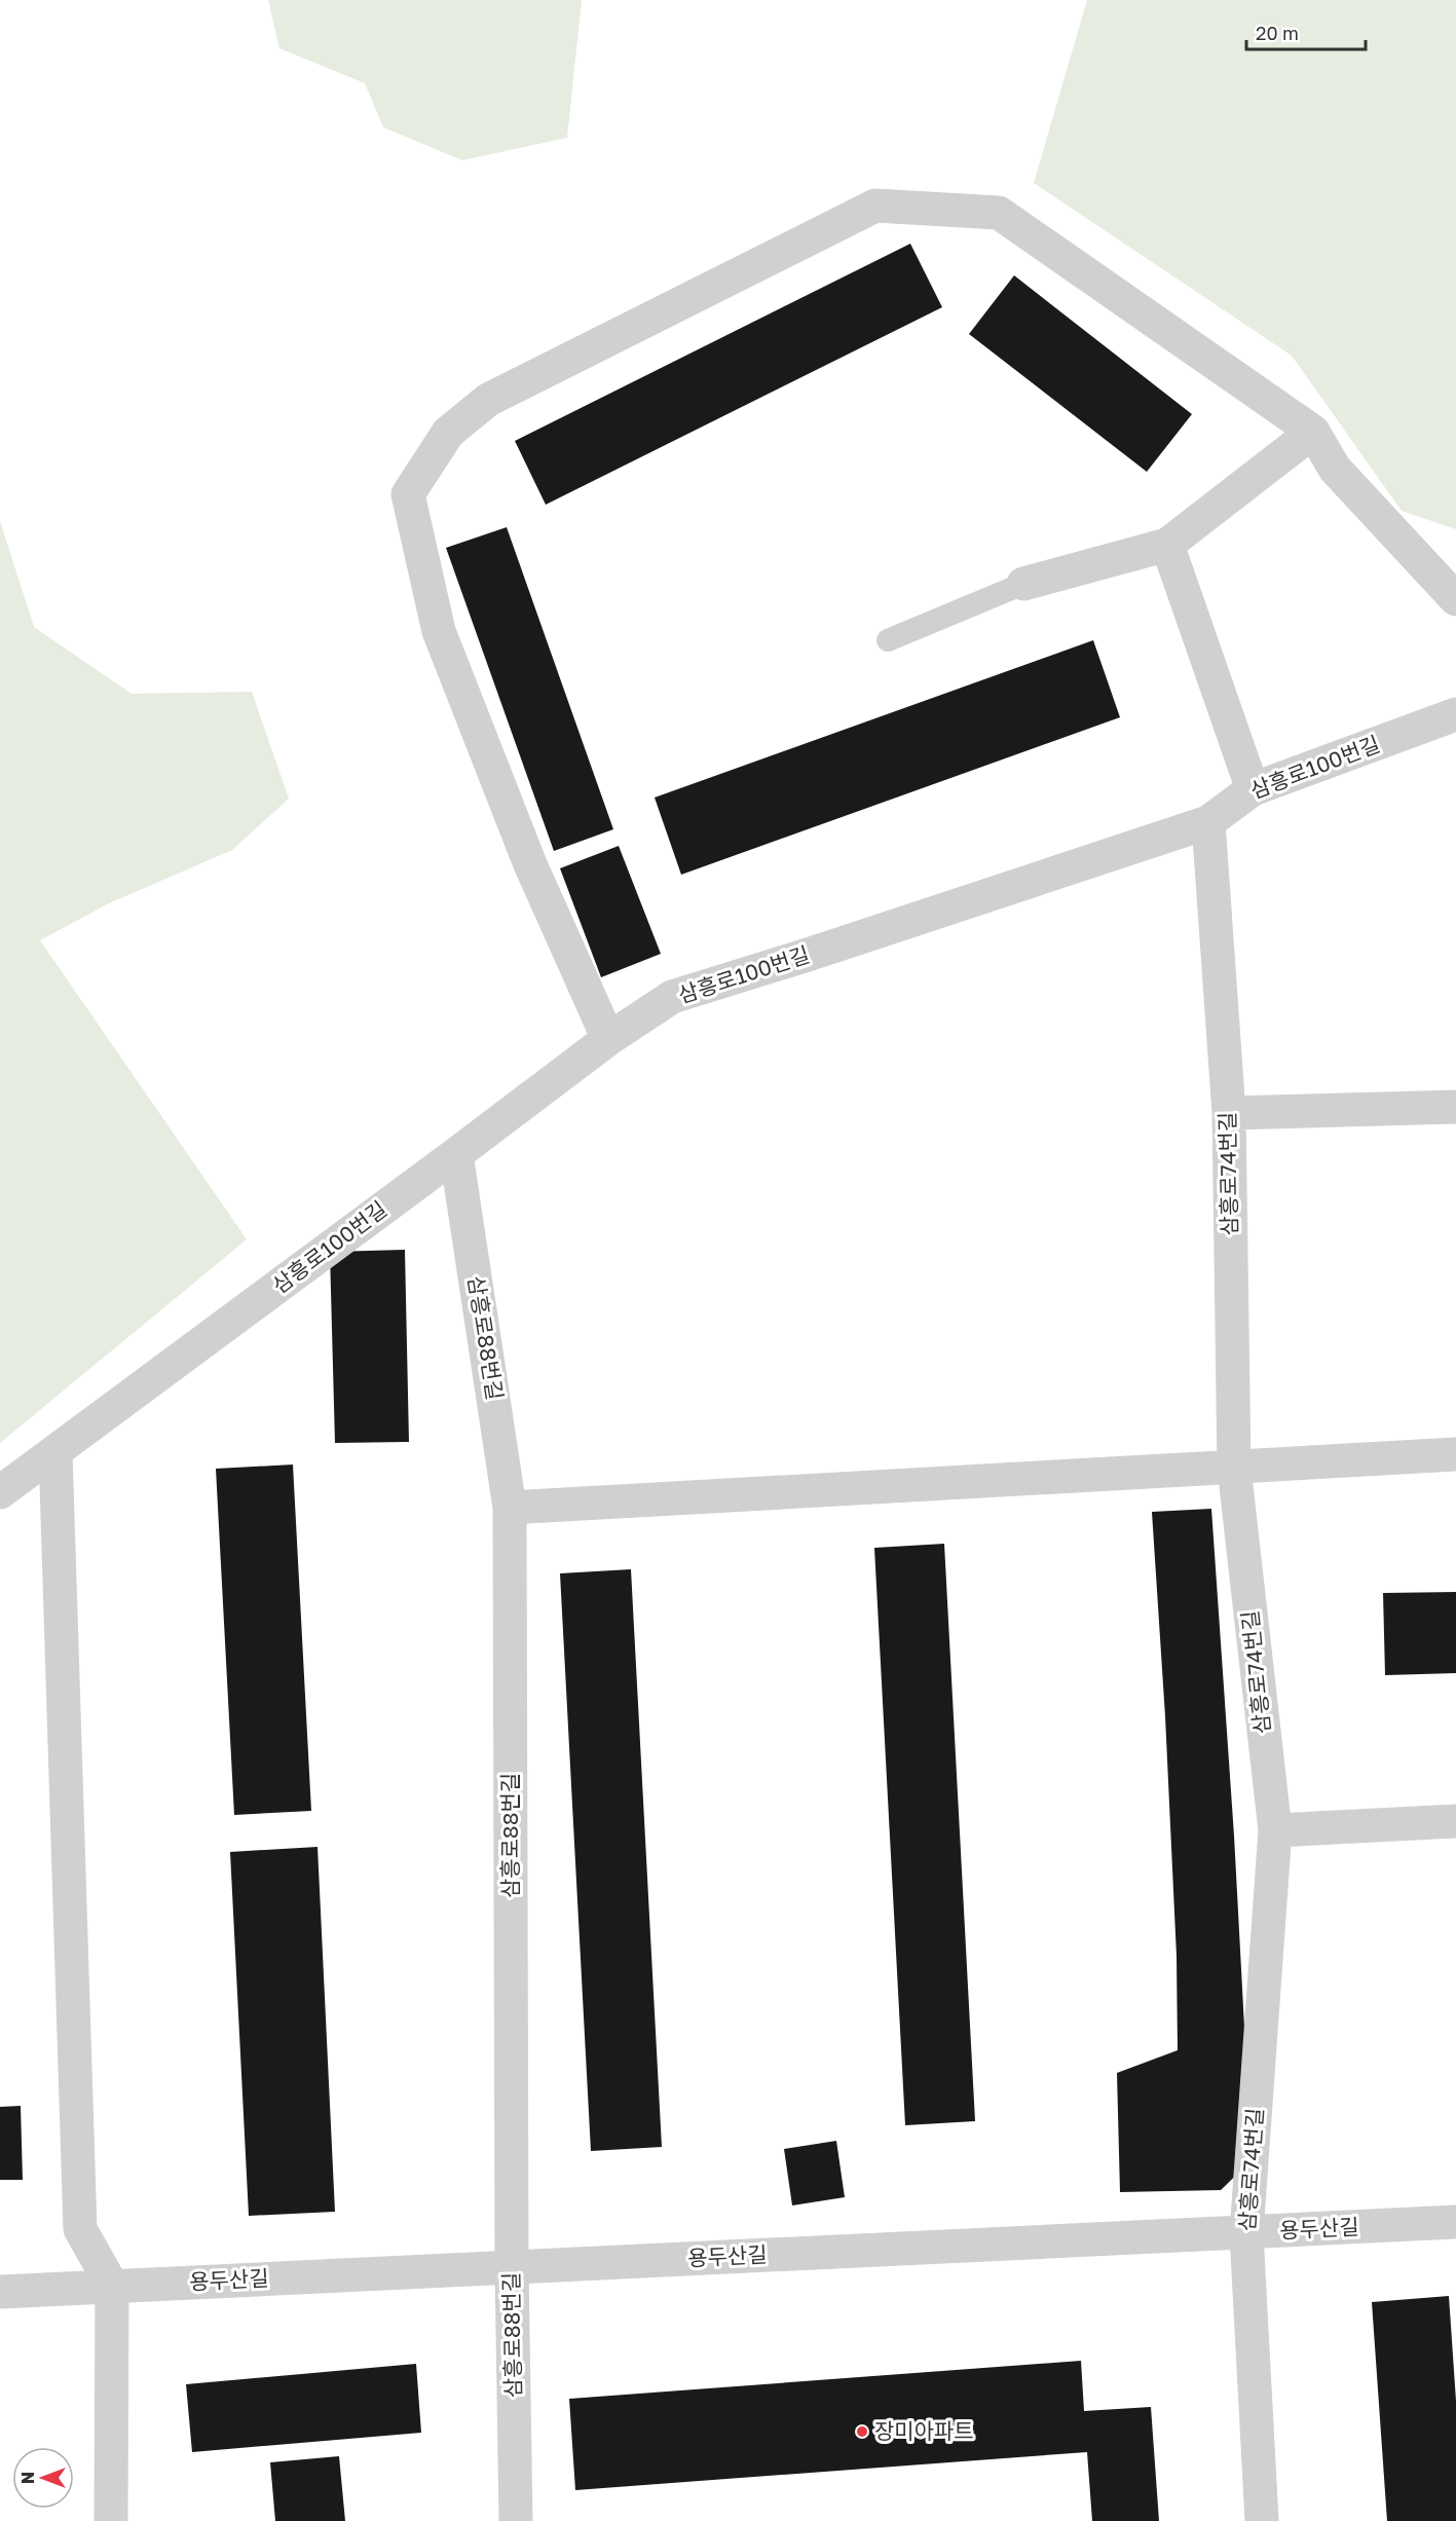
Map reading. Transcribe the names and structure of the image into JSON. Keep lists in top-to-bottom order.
{
  "streets": {
    "street": [
      "삼흥로100번길",
      "삼흥로74번길",
      "삼흥로88번길",
      "용두산길"
    ]
  },
  "crossings": [
    ["삼흥로100번길", "삼흥로74번길"],
    ["삼흥로100번길", "삼흥로88번길"],
    ["삼흥로74번길", "용두산길"],
    ["삼흥로88번길", "용두산길"]
  ],
  "places": ["장미아파트"],
  "scale_bar": "20 m",
  "north": "left"
}
